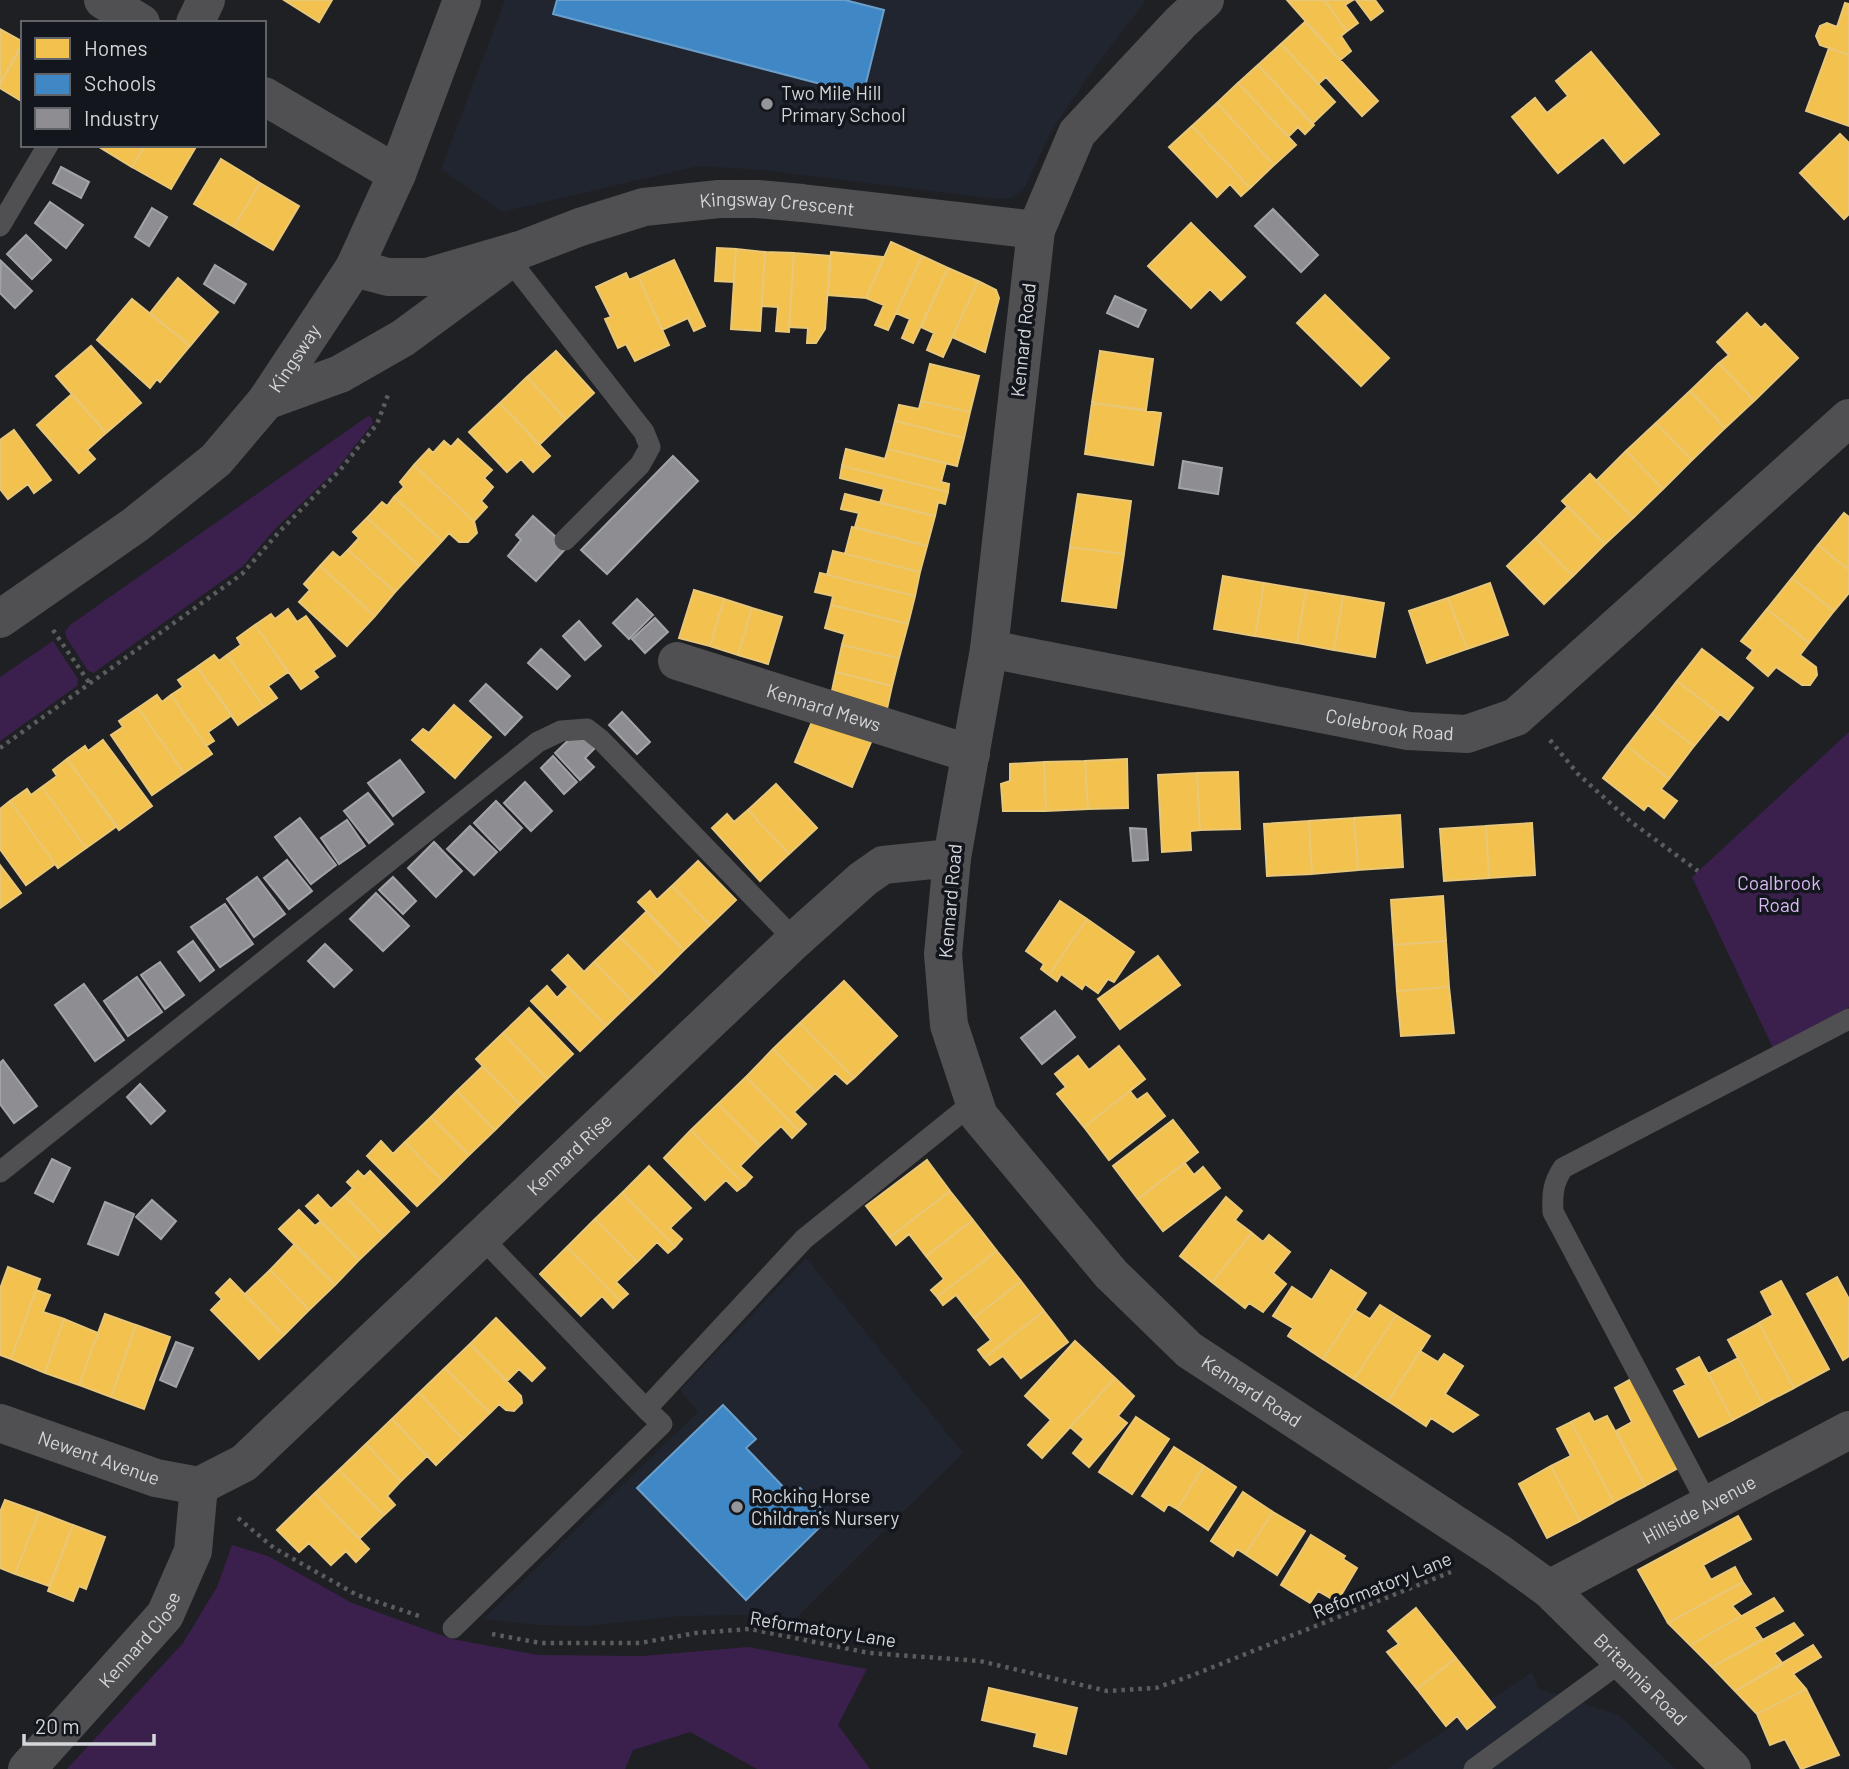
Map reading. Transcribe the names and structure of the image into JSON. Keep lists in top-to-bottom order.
{
  "streets": {
    "street": [
      "Kingsway Crescent",
      "Kennard Road",
      "Kingsway",
      "Kennard Mews",
      "Colebrook Road",
      "Kennard Rise",
      "Newent Avenue",
      "Hillside Avenue",
      "Kennard Close",
      "Britannia Road"
    ],
    "path": ["Reformatory Lane"]
  },
  "crossings": [
    ["Kingsway Crescent", "Kennard Road"],
    ["Kingsway Crescent", "Kingsway"],
    ["Kennard Road", "Kennard Mews"],
    ["Kennard Road", "Colebrook Road"],
    ["Kennard Road", "Kennard Rise"],
    ["Kennard Road", "Hillside Avenue"],
    ["Kennard Road", "Reformatory Lane"],
    ["Kennard Road", "Britannia Road"],
    ["Kennard Rise", "Newent Avenue"],
    ["Kennard Rise", "Reformatory Lane"],
    ["Kennard Rise", "Kennard Close"],
    ["Newent Avenue", "Reformatory Lane"],
    ["Newent Avenue", "Kennard Close"],
    ["Hillside Avenue", "Britannia Road"],
    ["Reformatory Lane", "Kennard Close"]
  ],
  "parks": ["Coalbrook Road"],
  "places": ["Two Mile Hill Primary School", "Rocking Horse Children's Nursery"],
  "legend": ["Homes", "Schools", "Industry"],
  "scale_bar": "20 m"
}
